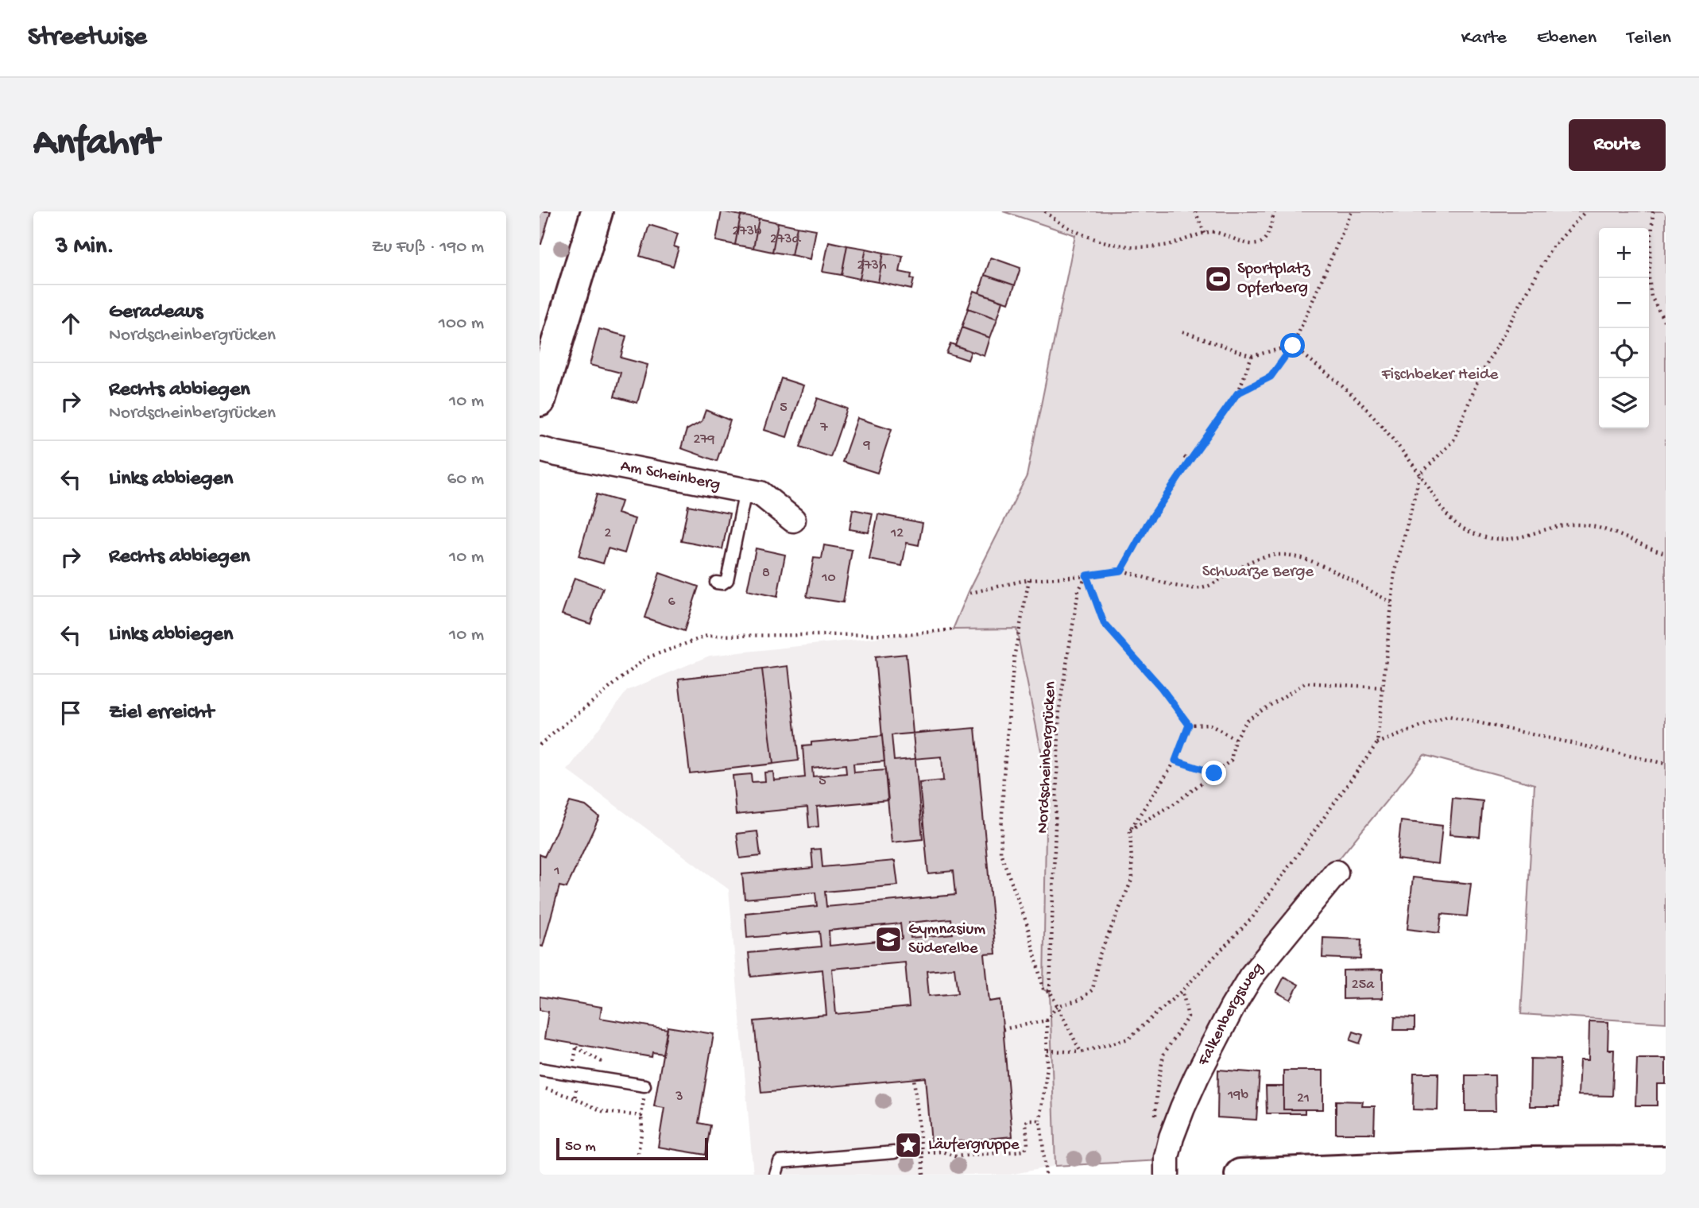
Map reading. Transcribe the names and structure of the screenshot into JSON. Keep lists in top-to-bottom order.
{
  "streets": {
    "street": ["Am Scheinberg", "Falkenbergsweg"],
    "path": ["Nordscheinbergrücken"]
  },
  "parks": ["Fischbeker Heide", "Schwarze Berge"],
  "places": {
    "sports": ["Sportplatz Opferberg"],
    "school or university": ["Gymnasium Süderelbe"],
    "place": ["Läufergruppe"]
  },
  "house_numbers": [
    "273b",
    "273d",
    "273h",
    "5",
    "7",
    "279",
    "9",
    "2",
    "12",
    "8",
    "10",
    "6",
    "5",
    "1",
    "25a",
    "19b",
    "3",
    "21"
  ],
  "scale_bar": "50 m",
  "page": {
    "header": "Streetwise",
    "nav": ["Karte", "Ebenen", "Teilen"],
    "buttons": "Route",
    "title": "Anfahrt",
    "heading": ["3 Min.", "Zu Fuß · 190 m"],
    "map_buttons": ["+", "−"],
    "list": [
      ["Geradeaus", "Nordscheinbergrücken", "100 m"],
      ["Rechts abbiegen", "Nordscheinbergrücken", "10 m"],
      ["Links abbiegen", "60 m"],
      ["Rechts abbiegen", "10 m"],
      ["Links abbiegen", "10 m"],
      "Ziel erreicht"
    ],
    "scale": "50 m"
  }
}
